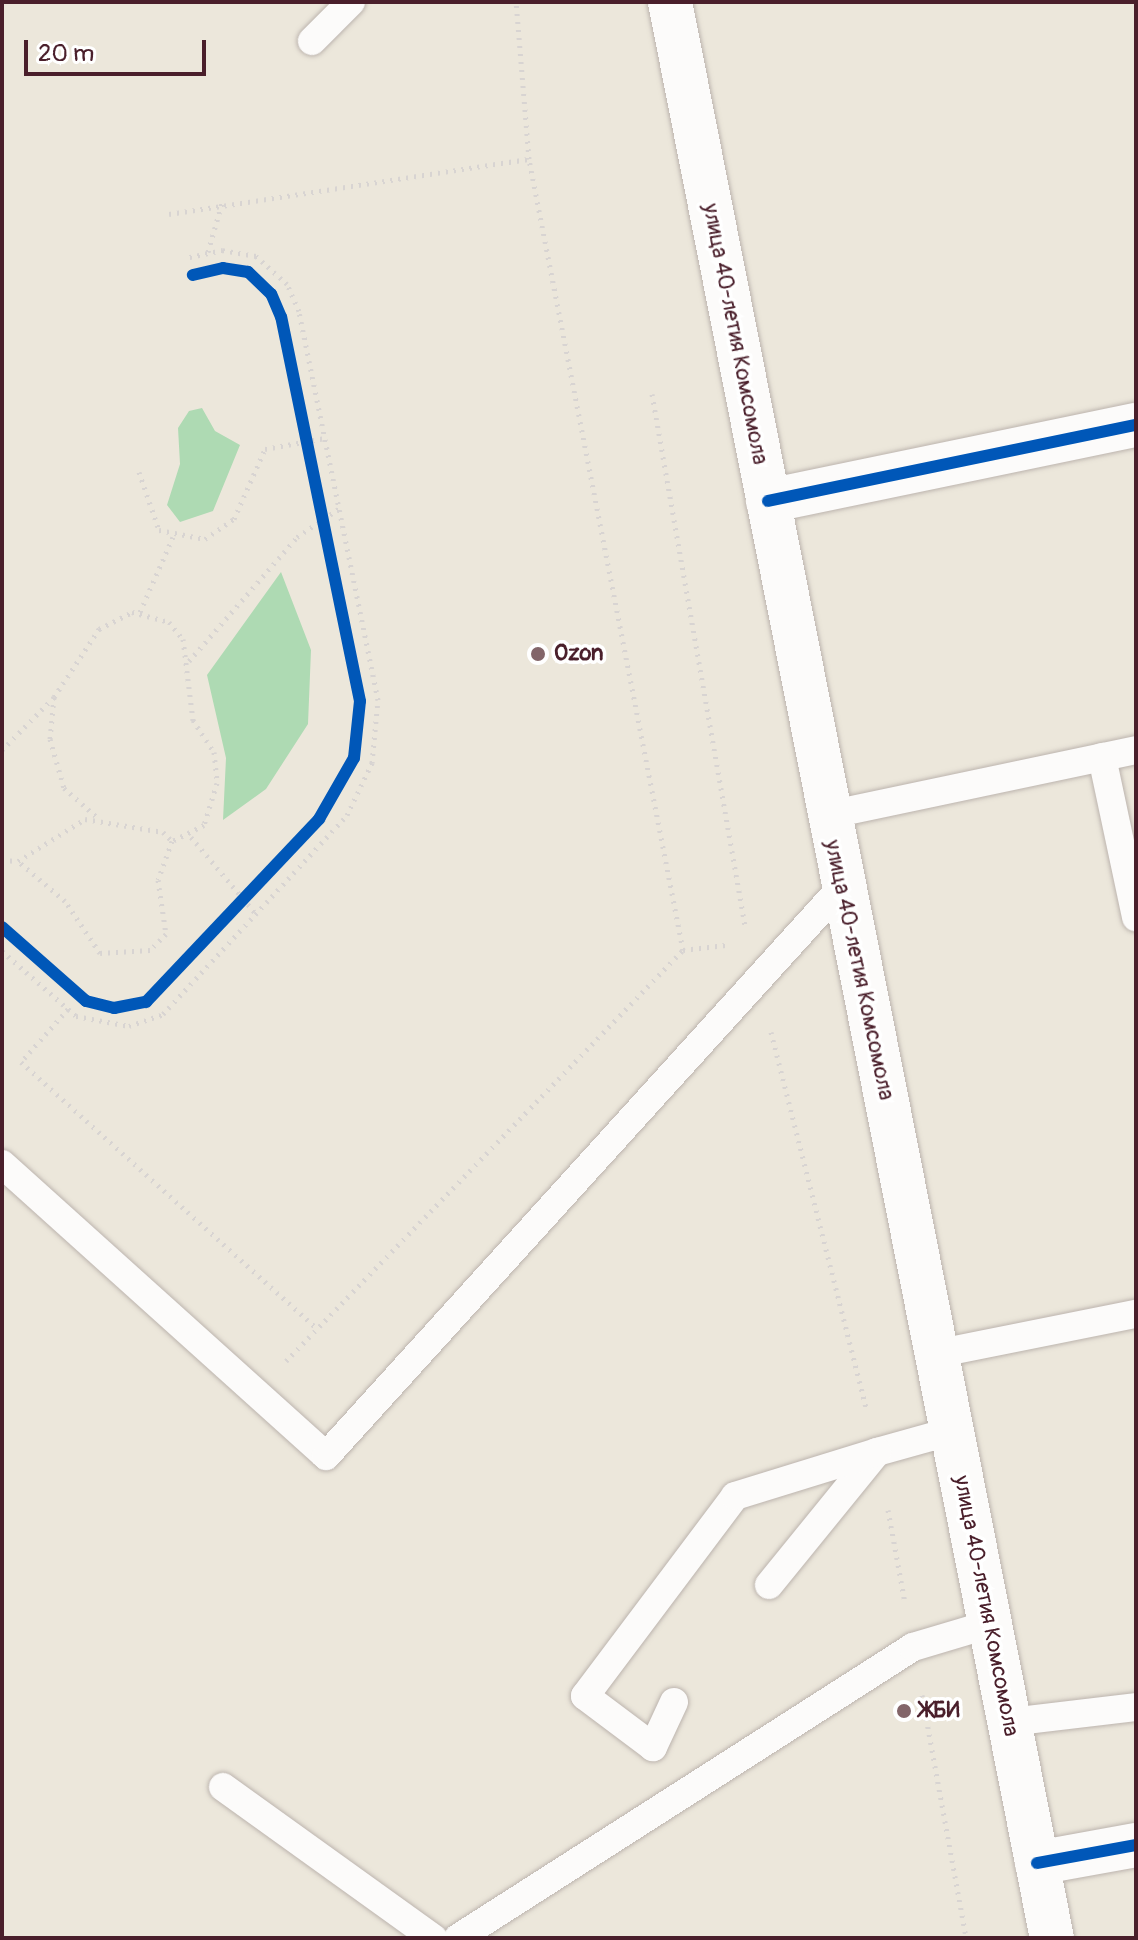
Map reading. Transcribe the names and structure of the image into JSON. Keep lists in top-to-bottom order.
{
  "streets": {
    "main road": ["улица 40-летия Комсомола"]
  },
  "places": ["Ozon", "ЖБИ"],
  "scale_bar": "20 m"
}
